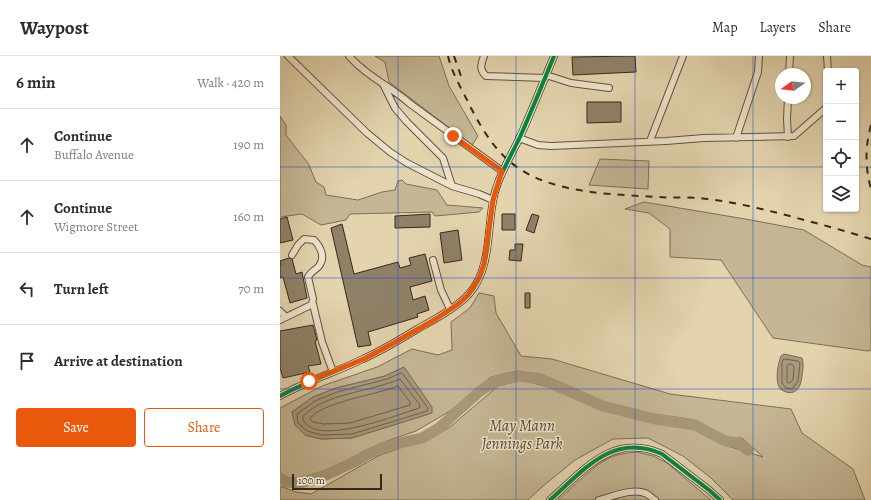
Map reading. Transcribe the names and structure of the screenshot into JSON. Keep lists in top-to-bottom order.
{
  "parks": ["May Mann Jennings Park"],
  "scale_bar": "100 m",
  "north": "left",
  "page": {
    "header": "Waypost",
    "nav": ["Map", "Layers", "Share"],
    "heading": ["6 min", "Walk · 420 m"],
    "map_buttons": ["+", "−"],
    "list": [
      ["Continue", "Buffalo Avenue", "190 m"],
      ["Continue", "Wigmore Street", "160 m"],
      ["Turn left", "70 m"],
      "Arrive at destination"
    ],
    "buttons": ["Save", "Share"],
    "scale": "100 m"
  }
}
